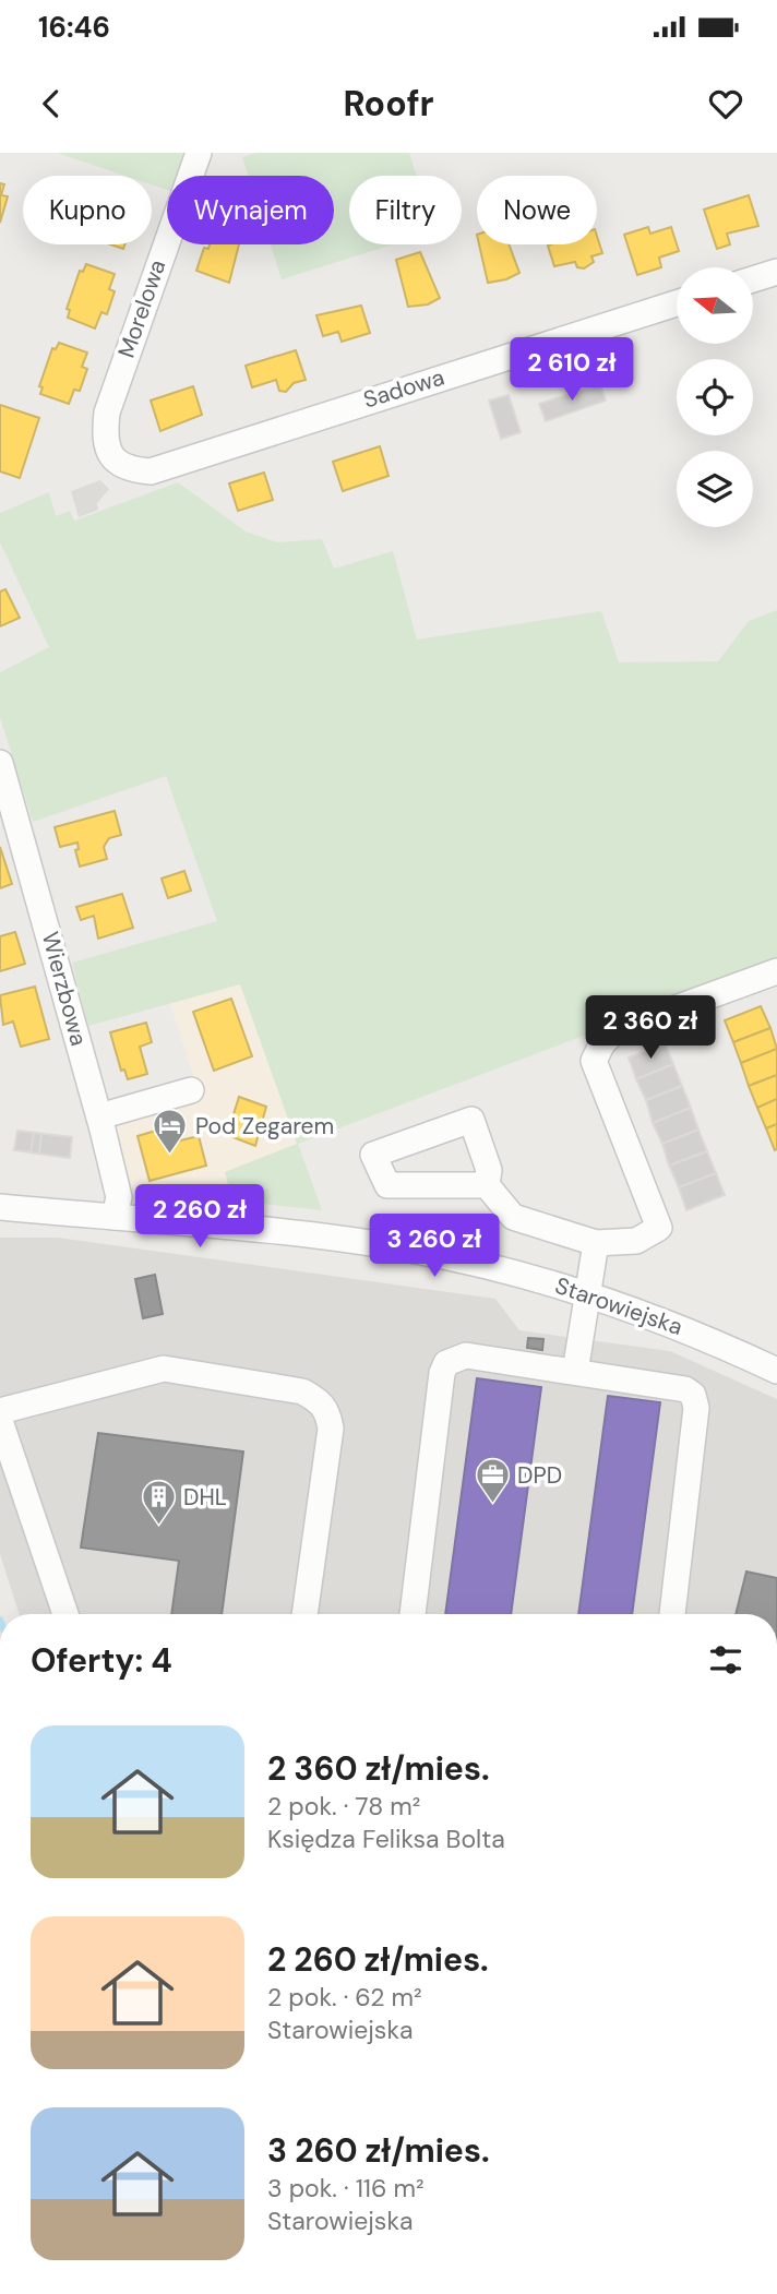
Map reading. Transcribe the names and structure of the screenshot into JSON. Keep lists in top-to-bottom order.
{
  "streets": {
    "street": [
      "Morelowa",
      "Sadowa",
      "Wierzbowa",
      "Starowiejska"
    ]
  },
  "crossings": [
    ["Morelowa", "Sadowa"],
    ["Wierzbowa", "Starowiejska"]
  ],
  "places": {
    "hotel": ["Pod Zegarem"],
    "office": ["DPD"],
    "building": ["DHL"]
  },
  "north": "left",
  "page": {
    "status": "16:46",
    "header": "Roofr",
    "chip": [
      "Kupno",
      "Wynajem",
      "Filtry",
      "Nowe"
    ],
    "price": [
      "2 610 zł",
      "2 360 zł",
      "2 260 zł",
      "3 260 zł"
    ],
    "heading": "Oferty: 4",
    "list": [
      {
        "name": "2 360 zł/mies.",
        "note": "2 pok. · 78 m² · Księdza Feliksa Bolta"
      },
      {
        "name": "2 260 zł/mies.",
        "note": "2 pok. · 62 m² · Starowiejska"
      },
      {
        "name": "3 260 zł/mies.",
        "note": "3 pok. · 116 m² · Starowiejska"
      }
    ]
  }
}
